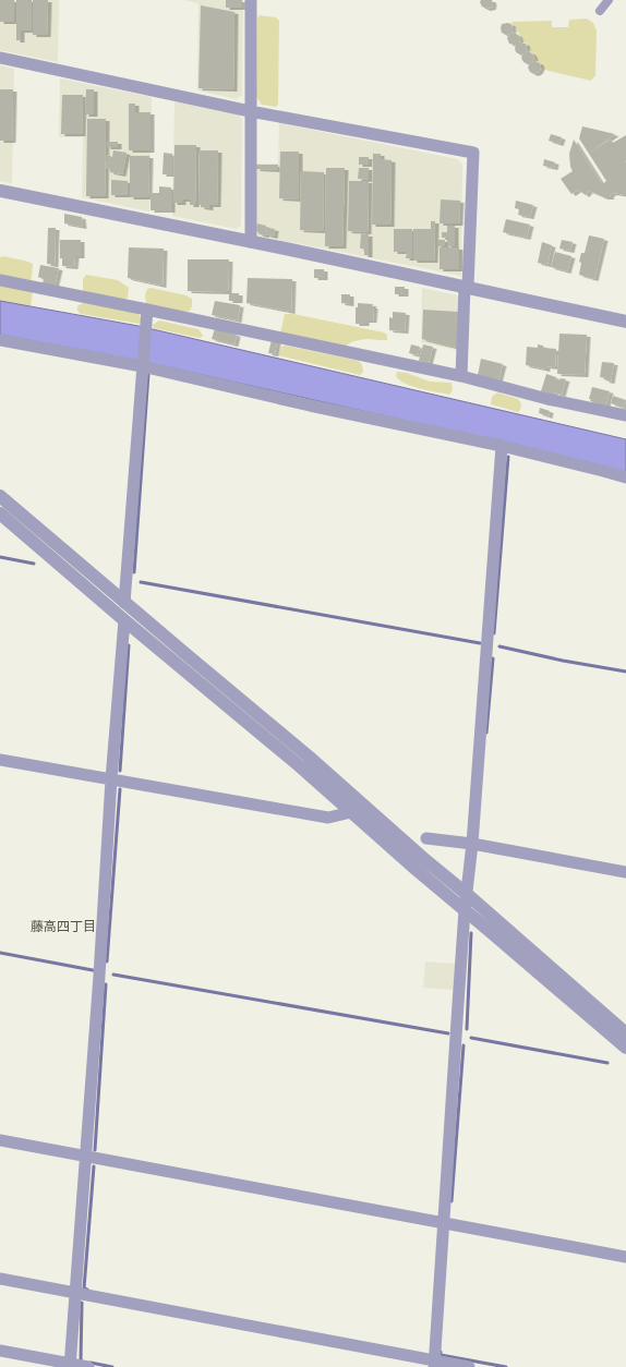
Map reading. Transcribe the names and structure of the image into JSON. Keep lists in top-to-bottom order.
{
  "districts": ["藤高四丁目"]
}
